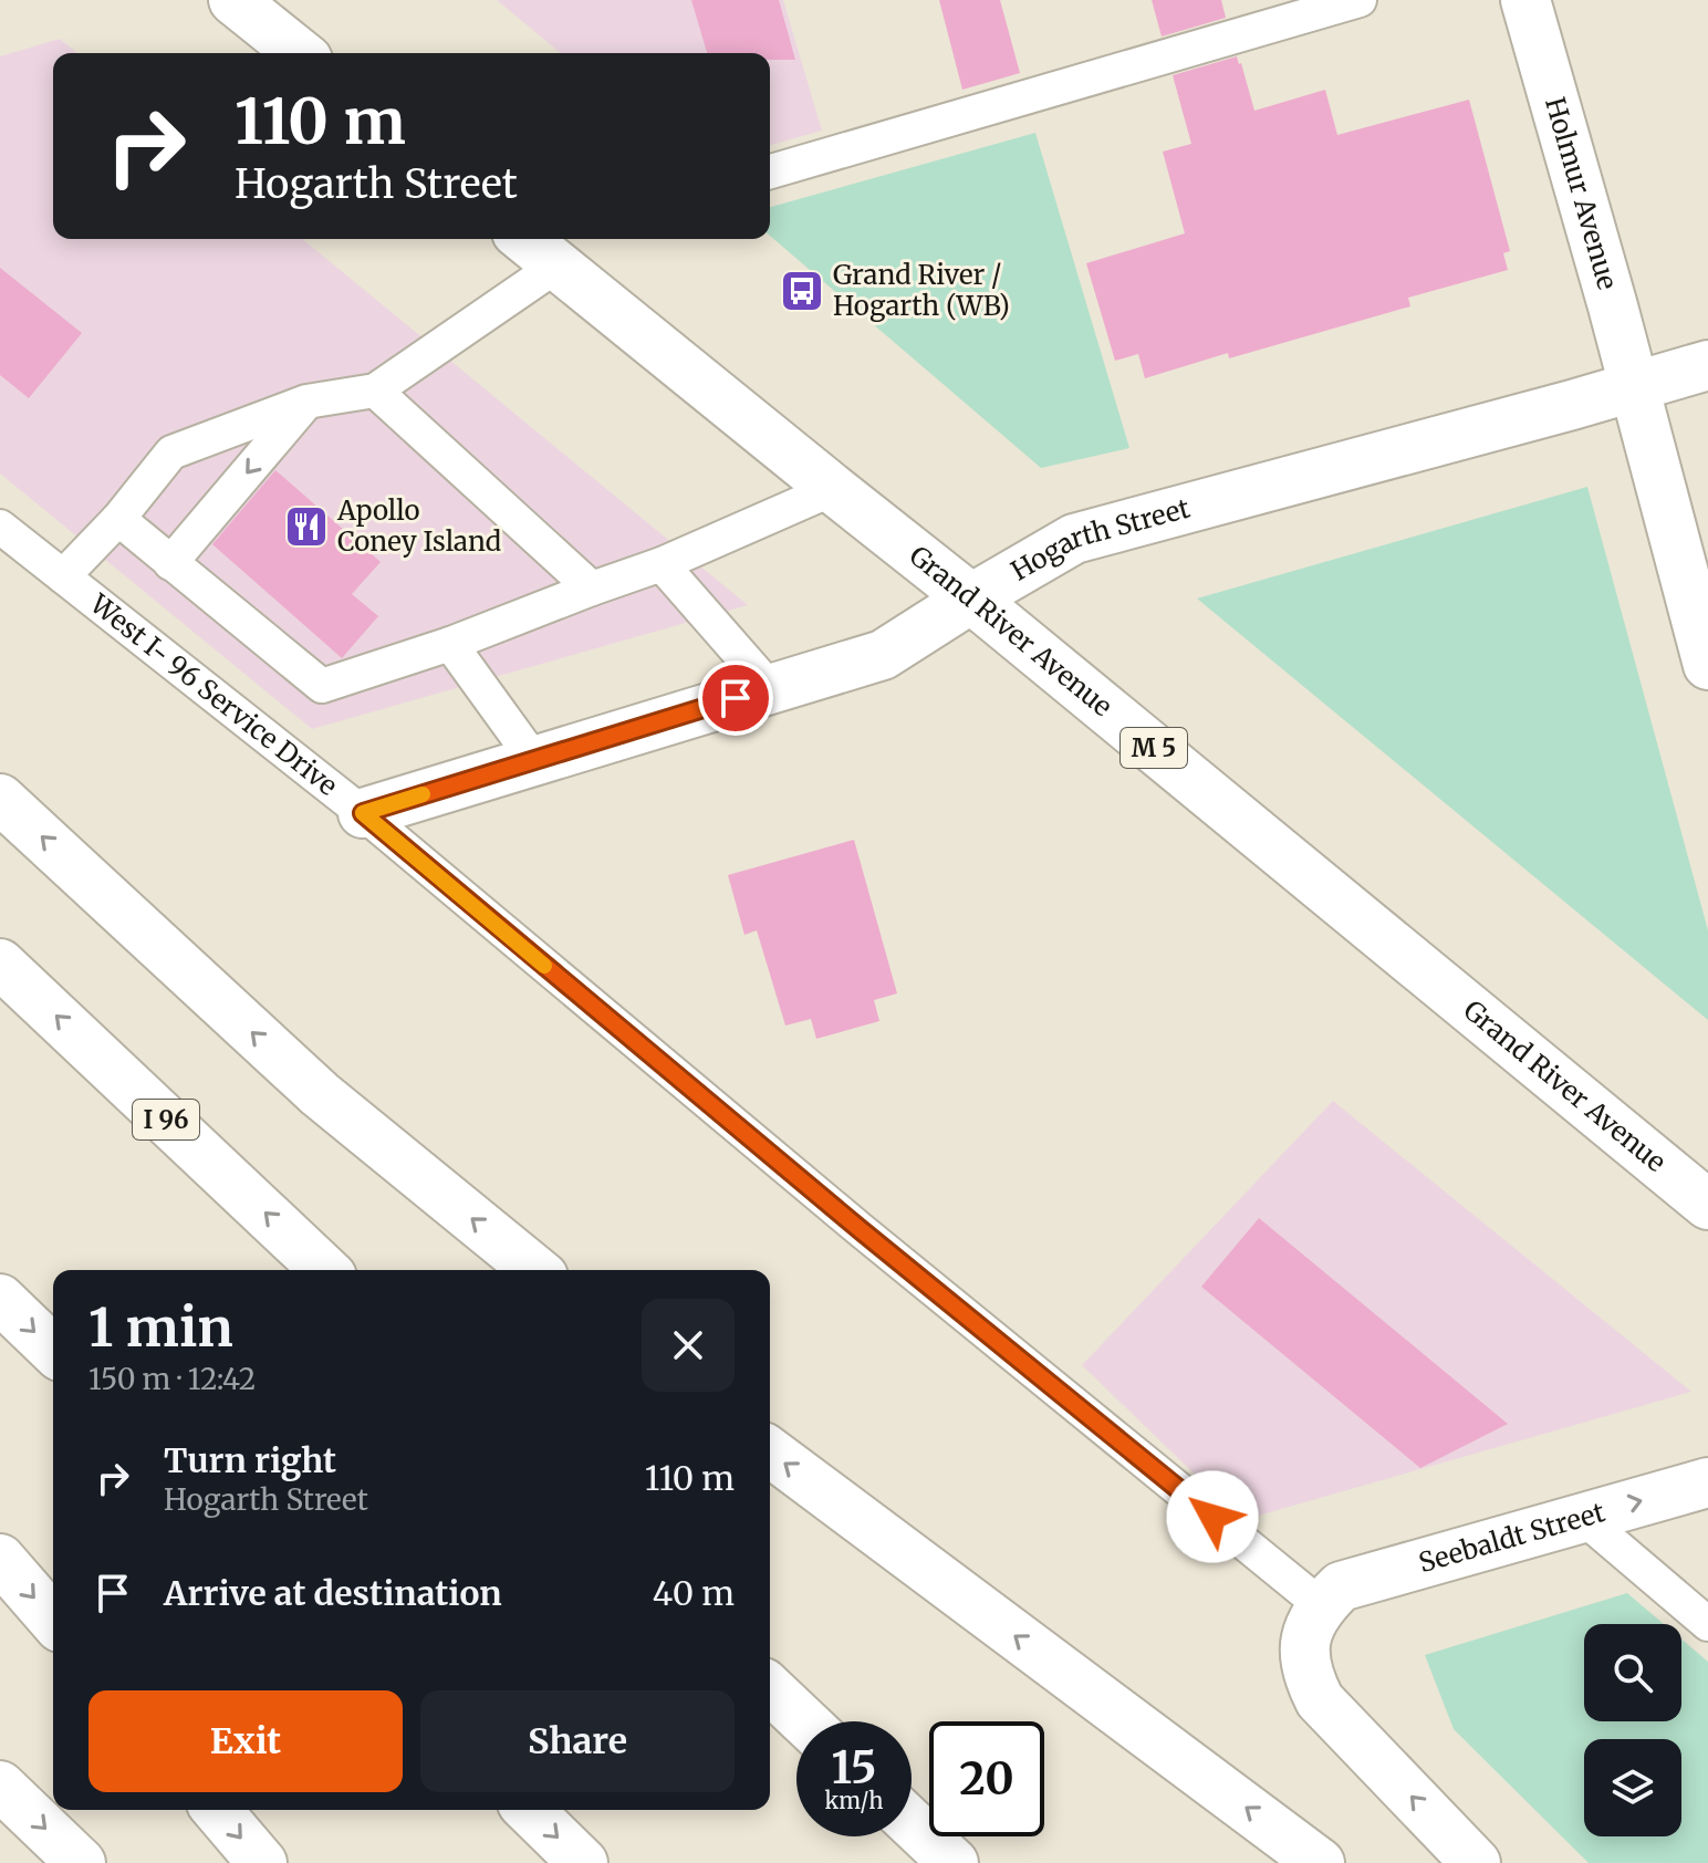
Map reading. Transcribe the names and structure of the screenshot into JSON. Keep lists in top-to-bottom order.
{
  "streets": {
    "main road": [
      "Holmur Avenue",
      "Hogarth Street",
      "Grand River Avenue",
      "M 5",
      "I 96",
      "Seebaldt Street"
    ],
    "lane": ["West I- 96 Service Drive"]
  },
  "crossings": [
    ["Holmur Avenue", "Hogarth Street"],
    ["Hogarth Street", "Grand River Avenue"],
    ["Hogarth Street", "West I- 96 Service Drive"],
    ["West I- 96 Service Drive", "Seebaldt Street"]
  ],
  "places": {
    "bus stop": ["Grand River / Hogarth (WB)"],
    "restaurant": ["Apollo Coney Island"]
  },
  "page": {
    "turn": ["110 m", "Hogarth Street"],
    "heading": ["1 min", "150 m · 12:42"],
    "list": [
      {
        "name": "Turn right",
        "note": "Hogarth Street",
        "value": "110 m"
      },
      {
        "name": "Arrive at destination",
        "value": "40 m"
      }
    ],
    "buttons": ["Exit", "Share"],
    "speed": "15 km/h",
    "limit": "20"
  }
}
